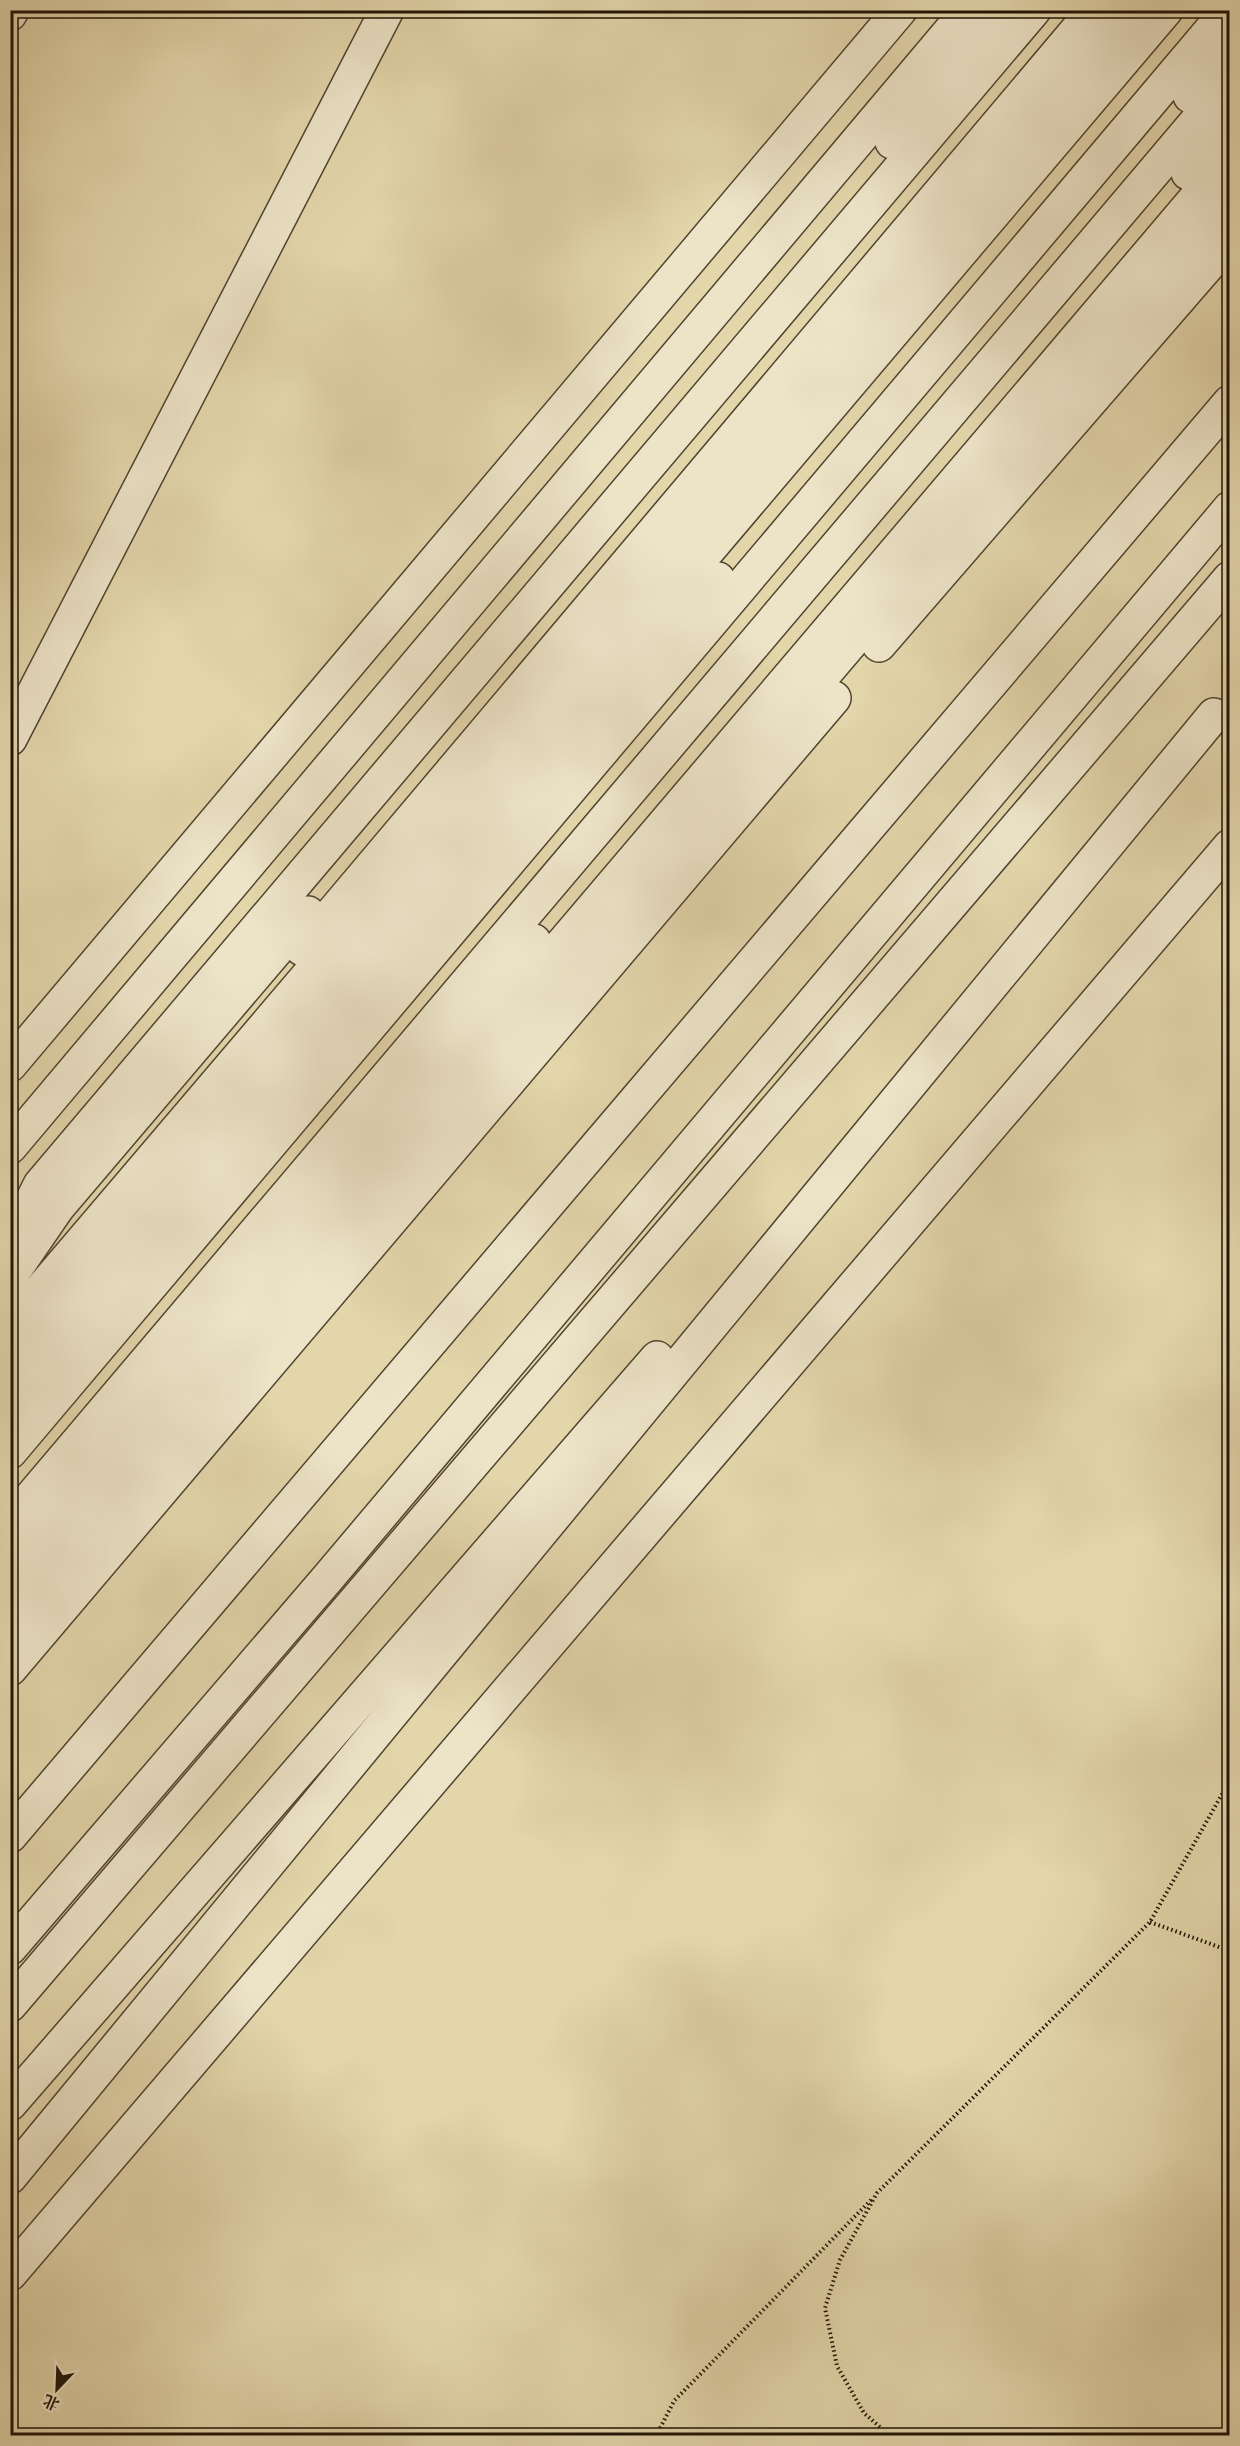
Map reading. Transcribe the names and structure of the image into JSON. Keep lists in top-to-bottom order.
{
  "north": "bottom left"
}
